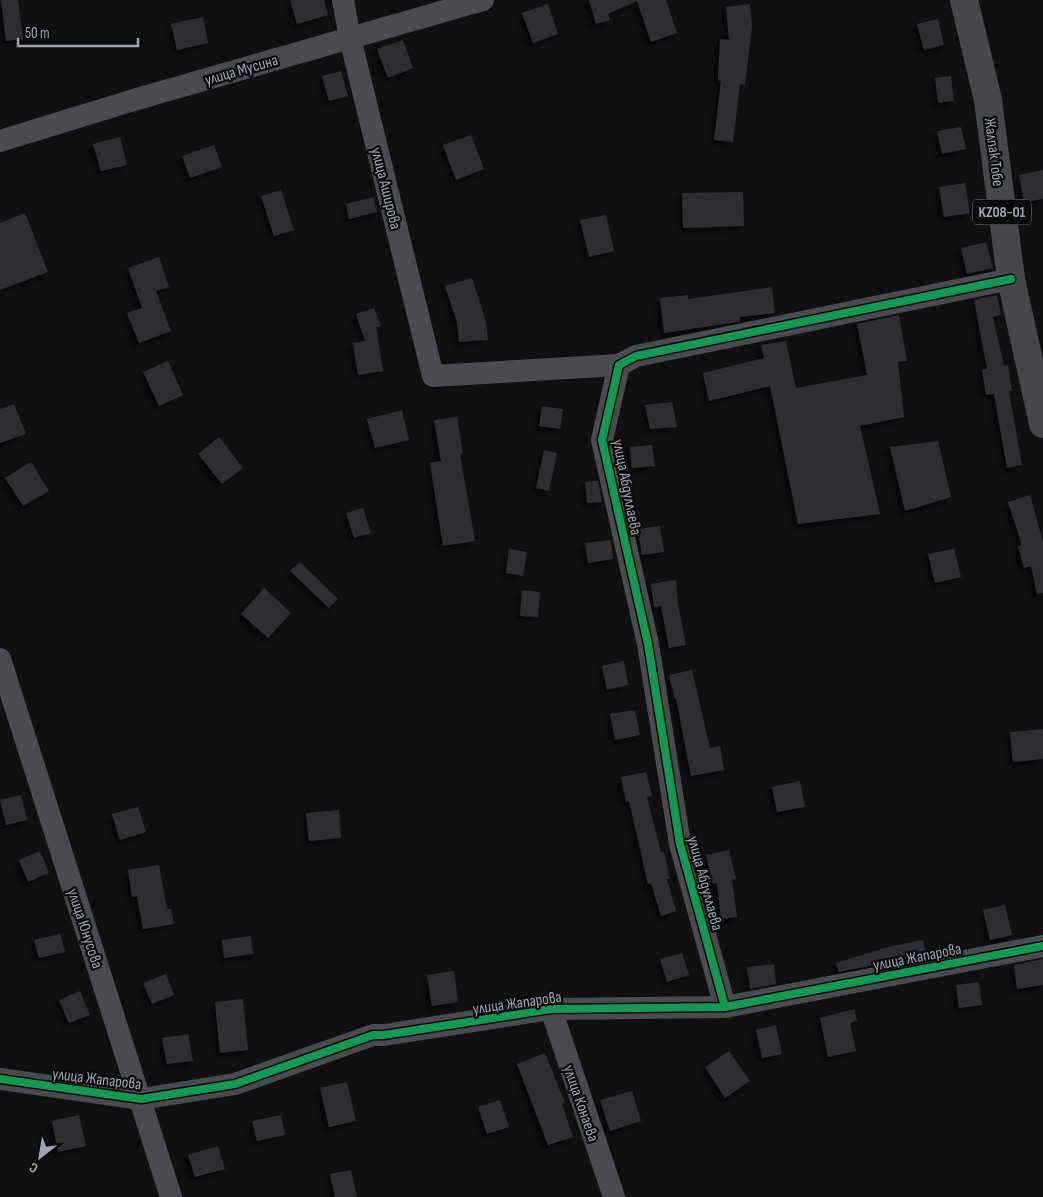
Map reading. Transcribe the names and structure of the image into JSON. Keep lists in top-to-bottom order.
{
  "streets": {
    "main road": ["Жалпак Тобе", "KZ08-01"],
    "street": [
      "улица Мусина",
      "улица Аширова",
      "улица Абдуллаева",
      "улица Юнусова",
      "улица Жапарова",
      "улица Конаева"
    ]
  },
  "crossings": [
    ["улица Мусина", "улица Аширова"],
    ["улица Аширова", "улица Абдуллаева"],
    ["улица Абдуллаева", "улица Жапарова"],
    ["улица Юнусова", "улица Жапарова"],
    ["улица Жапарова", "улица Конаева"]
  ],
  "scale_bar": "50 m",
  "north": "bottom left"
}
